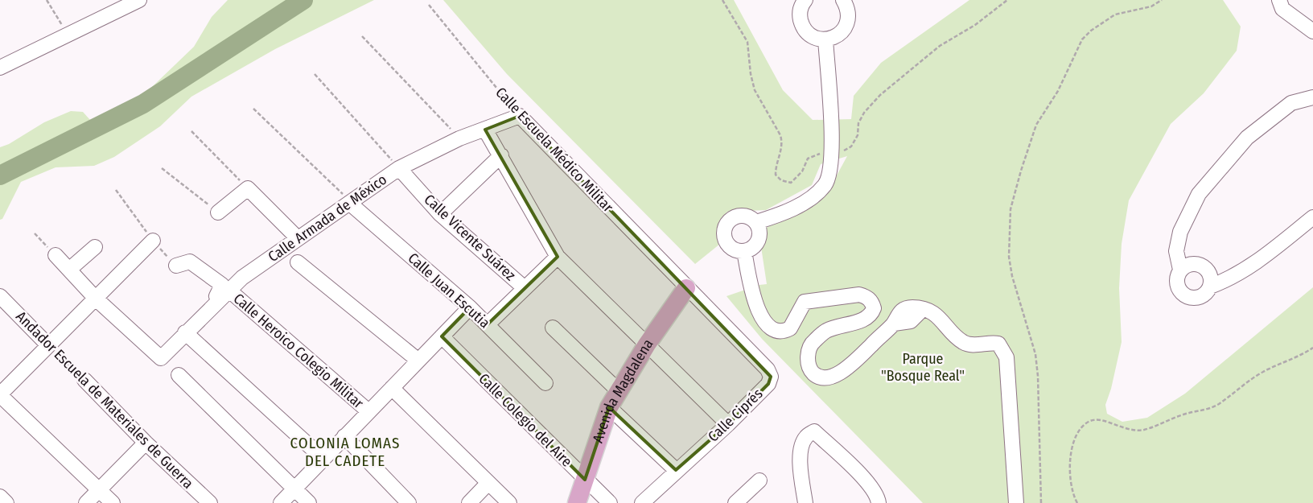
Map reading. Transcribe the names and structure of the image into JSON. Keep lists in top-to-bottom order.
{
  "streets": {
    "main road": ["Avenida Magdalena"],
    "street": [
      "Calle Escuela Médico Militar",
      "Calle Armada de México",
      "Calle Vicente Suárez",
      "Calle Juan Escutia",
      "Calle Heroico Colegio Militar",
      "Andador Escuela de Materiales de Guerra",
      "Calle Ciprés",
      "Calle Colegio del Aire"
    ]
  },
  "crossings": [
    ["Calle Escuela Médico Militar", "Calle Armada de México"],
    ["Calle Escuela Médico Militar", "Avenida Magdalena"],
    ["Calle Escuela Médico Militar", "Calle Ciprés"],
    ["Calle Armada de México", "Calle Vicente Suárez"],
    ["Calle Armada de México", "Calle Juan Escutia"],
    ["Calle Armada de México", "Calle Heroico Colegio Militar"],
    ["Avenida Magdalena", "Calle Ciprés"],
    ["Avenida Magdalena", "Calle Colegio del Aire"]
  ],
  "districts": ["COLONIA LOMAS DEL CADETE"],
  "parks": ["Parque \"Bosque Real\""]
}
